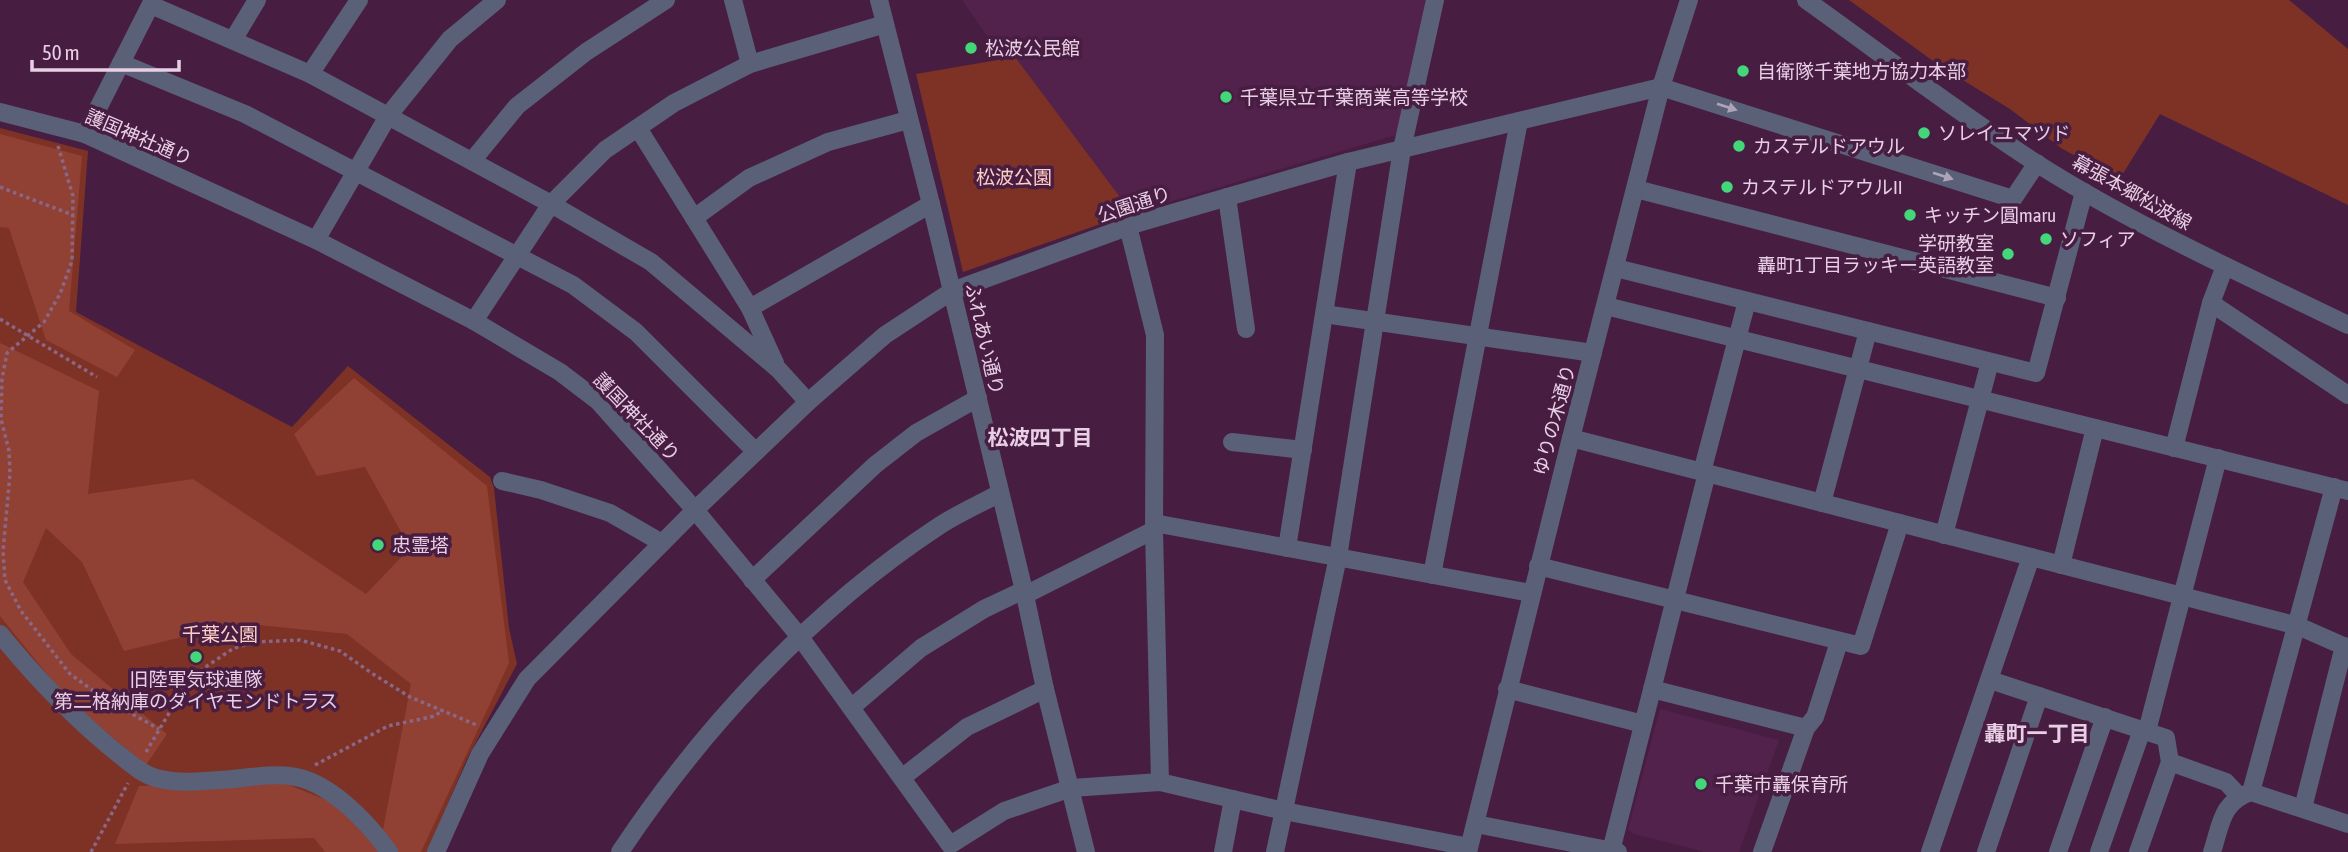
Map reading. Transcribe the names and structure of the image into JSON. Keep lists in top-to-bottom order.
{
  "streets": {
    "street": [
      "護国神社通り",
      "幕張本郷松波線",
      "公園通り",
      "ふれあい通り",
      "ゆりの木通り"
    ]
  },
  "crossings": [
    ["護国神社通り", "公園通り"],
    ["護国神社通り", "ふれあい通り"],
    ["護国神社通り", "ゆりの木通り"],
    ["公園通り", "ふれあい通り"],
    ["公園通り", "ゆりの木通り"]
  ],
  "districts": ["松波四丁目", "轟町一丁目"],
  "parks": ["松波公園", "千葉公園"],
  "places": [
    "松波公民館",
    "自衛隊千葉地方協力本部",
    "千葉県立千葉商業高等学校",
    "ソレイユマツド",
    "カステルドアウル",
    "カステルドアウルII",
    "キッチン圓maru",
    "ソフィア",
    "学研教室 轟町1丁目ラッキー英語教室",
    "忠霊塔",
    "旧陸軍気球連隊 第二格納庫のダイヤモンドトラス",
    "千葉市轟保育所"
  ],
  "scale_bar": "50 m"
}
